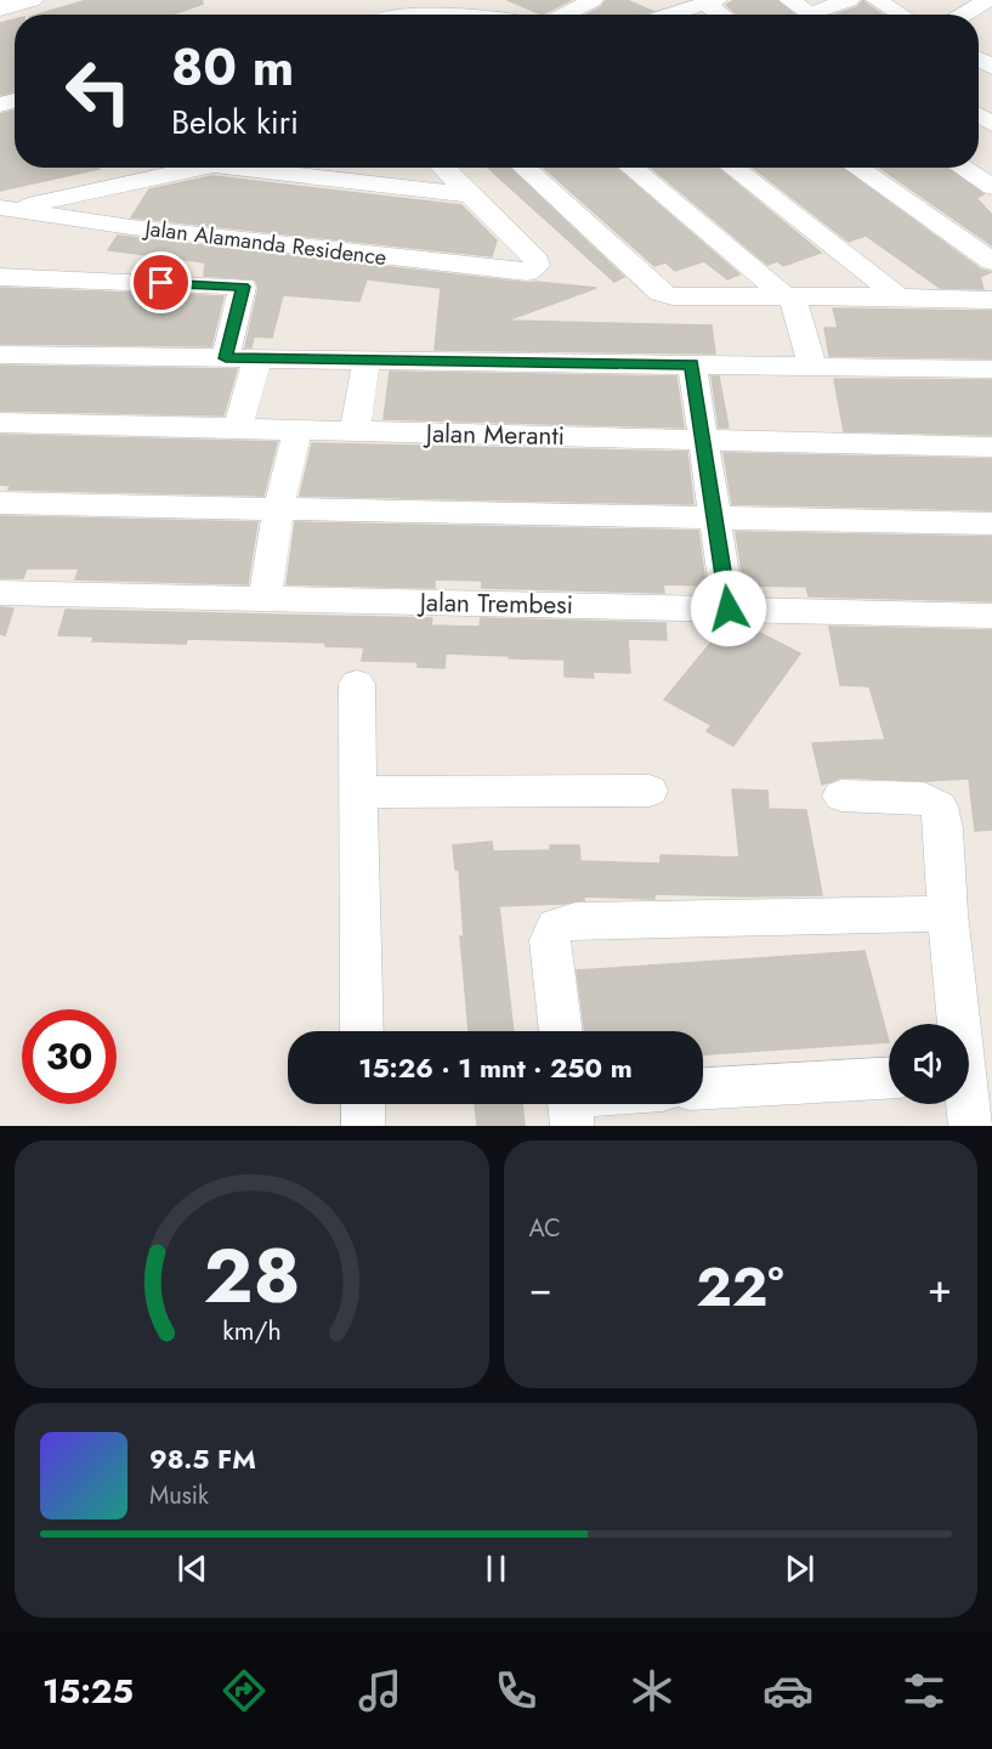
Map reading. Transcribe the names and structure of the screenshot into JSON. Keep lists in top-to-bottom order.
{
  "streets": {
    "street": ["Jalan Alamanda Residence", "Jalan Meranti", "Jalan Trembesi"]
  },
  "page": {
    "turn": ["80 m", "Belok kiri"],
    "limit": "30",
    "trip": "15:26 · 1 mnt · 250 m",
    "tile": "AC",
    "heat": ["−", "22°", "+"],
    "song": ["98.5 FM", "Musik"],
    "tabs": "15:25",
    "gauge": ["28", "km/h"]
  }
}
